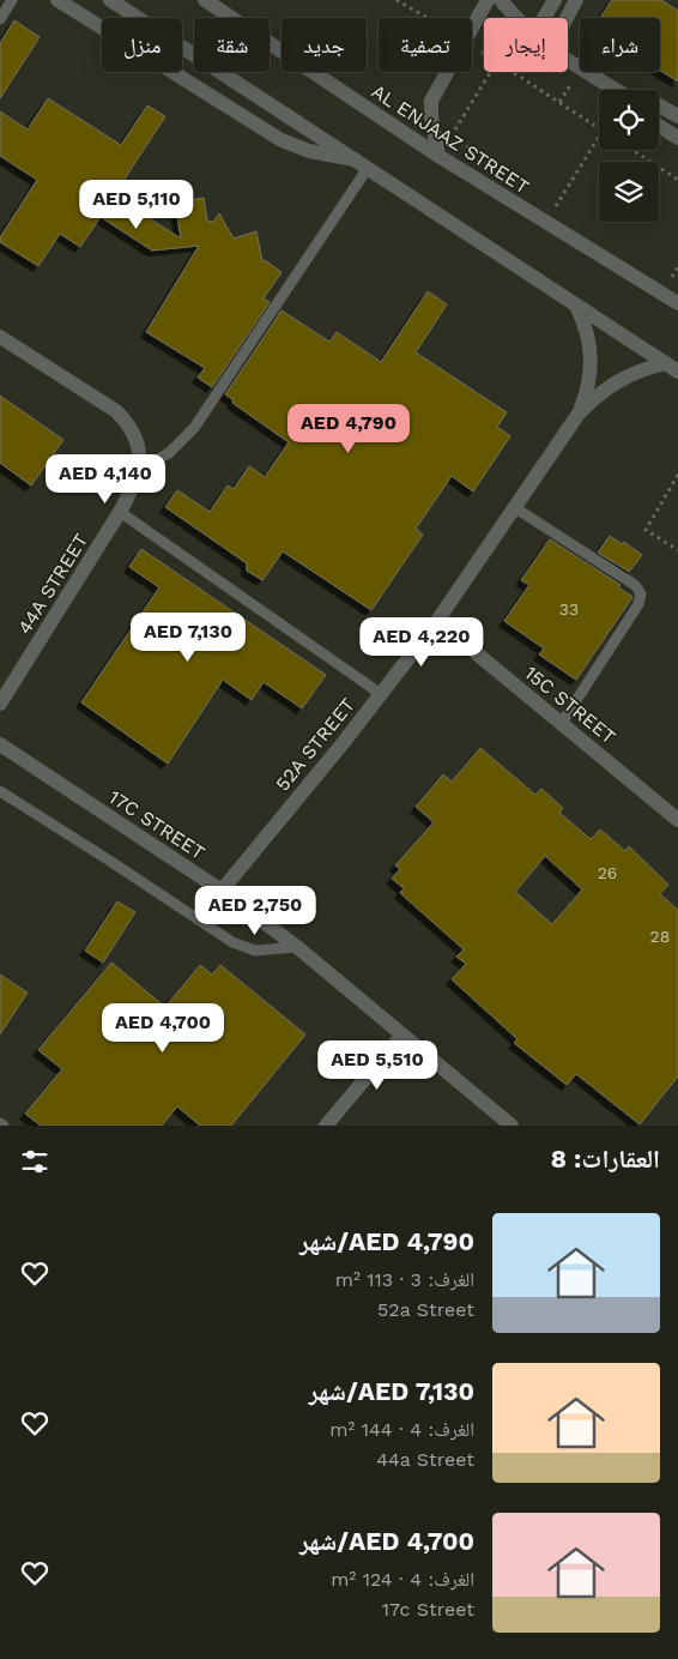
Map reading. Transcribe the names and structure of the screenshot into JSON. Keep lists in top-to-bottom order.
{
  "streets": {
    "street": [
      "AL ENJAAZ STREET",
      "44A STREET",
      "15C STREET",
      "52A STREET",
      "17C STREET"
    ]
  },
  "crossings": [
    ["15C STREET", "52A STREET"],
    ["52A STREET", "17C STREET"]
  ],
  "house_numbers": ["33", "26", "28"],
  "page": {
    "chip": [
      "شراء",
      "إيجار",
      "تصفية",
      "جديد",
      "شقة",
      "منزل"
    ],
    "price": [
      "AED 5,110",
      "AED 4,790",
      "AED 4,140",
      "AED 7,130",
      "AED 4,220",
      "AED 2,750",
      "AED 4,700",
      "AED 5,510"
    ],
    "heading": "العقارات: 8",
    "list": [
      {
        "name": "AED 4,790/شهر",
        "note": "الغرف: 3 · 113 m² · 52a Street"
      },
      {
        "name": "AED 7,130/شهر",
        "note": "الغرف: 4 · 144 m² · 44a Street"
      },
      {
        "name": "AED 4,700/شهر",
        "note": "الغرف: 4 · 124 m² · 17c Street"
      }
    ]
  }
}
